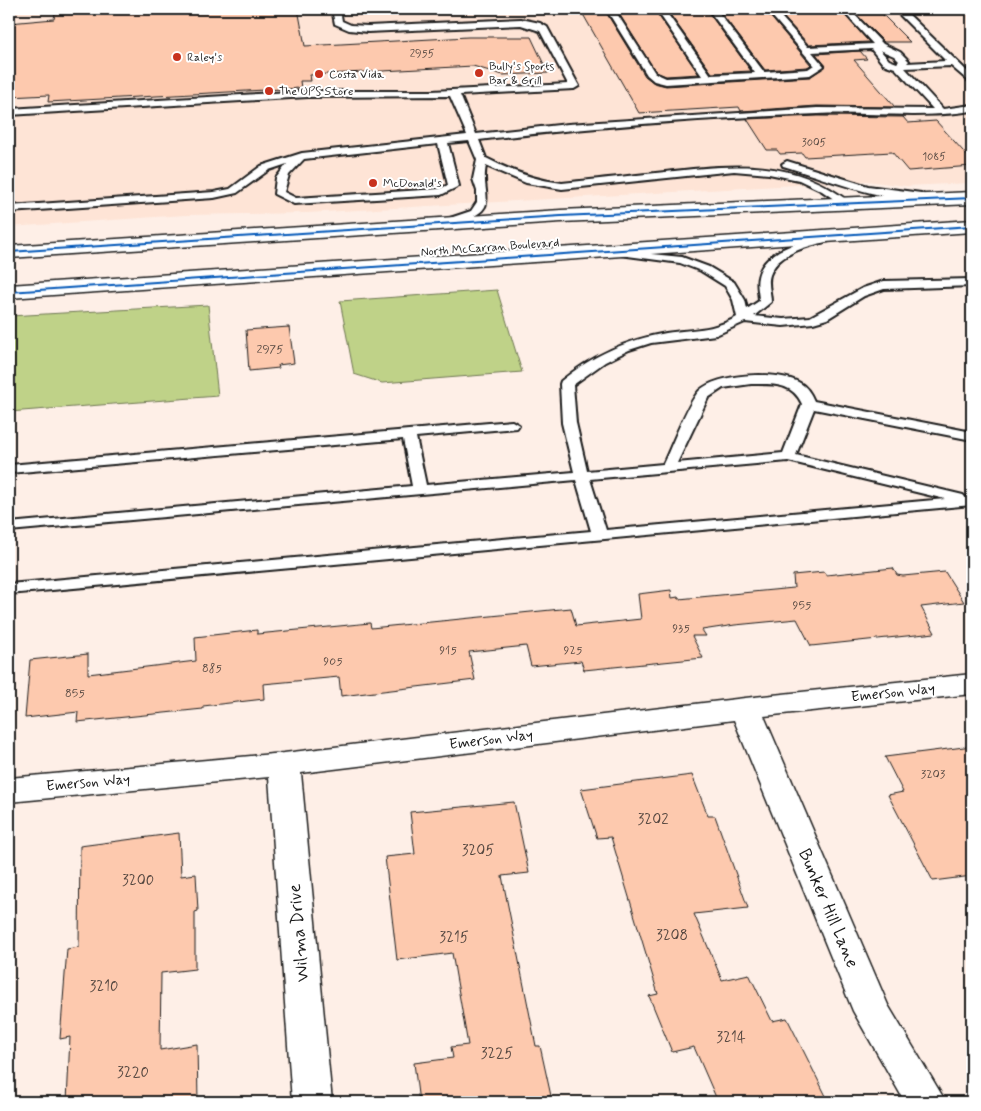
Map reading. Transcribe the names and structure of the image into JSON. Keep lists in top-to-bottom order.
{
  "streets": {
    "main road": [
      "North McCarran Boulevard",
      "Emerson Way",
      "Bunker Hill Lane",
      "Wilma Drive"
    ]
  },
  "crossings": [
    ["Emerson Way", "Bunker Hill Lane"],
    ["Emerson Way", "Wilma Drive"]
  ],
  "places": [
    "Raley's",
    "Bully's Sports Bar & Grill",
    "Costa Vida",
    "The UPS Store",
    "McDonald's"
  ],
  "house_numbers": [
    "2955",
    "3005",
    "1085",
    "2975",
    "955",
    "935",
    "915",
    "925",
    "905",
    "885",
    "855",
    "3203",
    "3202",
    "3205",
    "3200",
    "3208",
    "3215",
    "3210",
    "3214",
    "3225",
    "3220"
  ]
}
